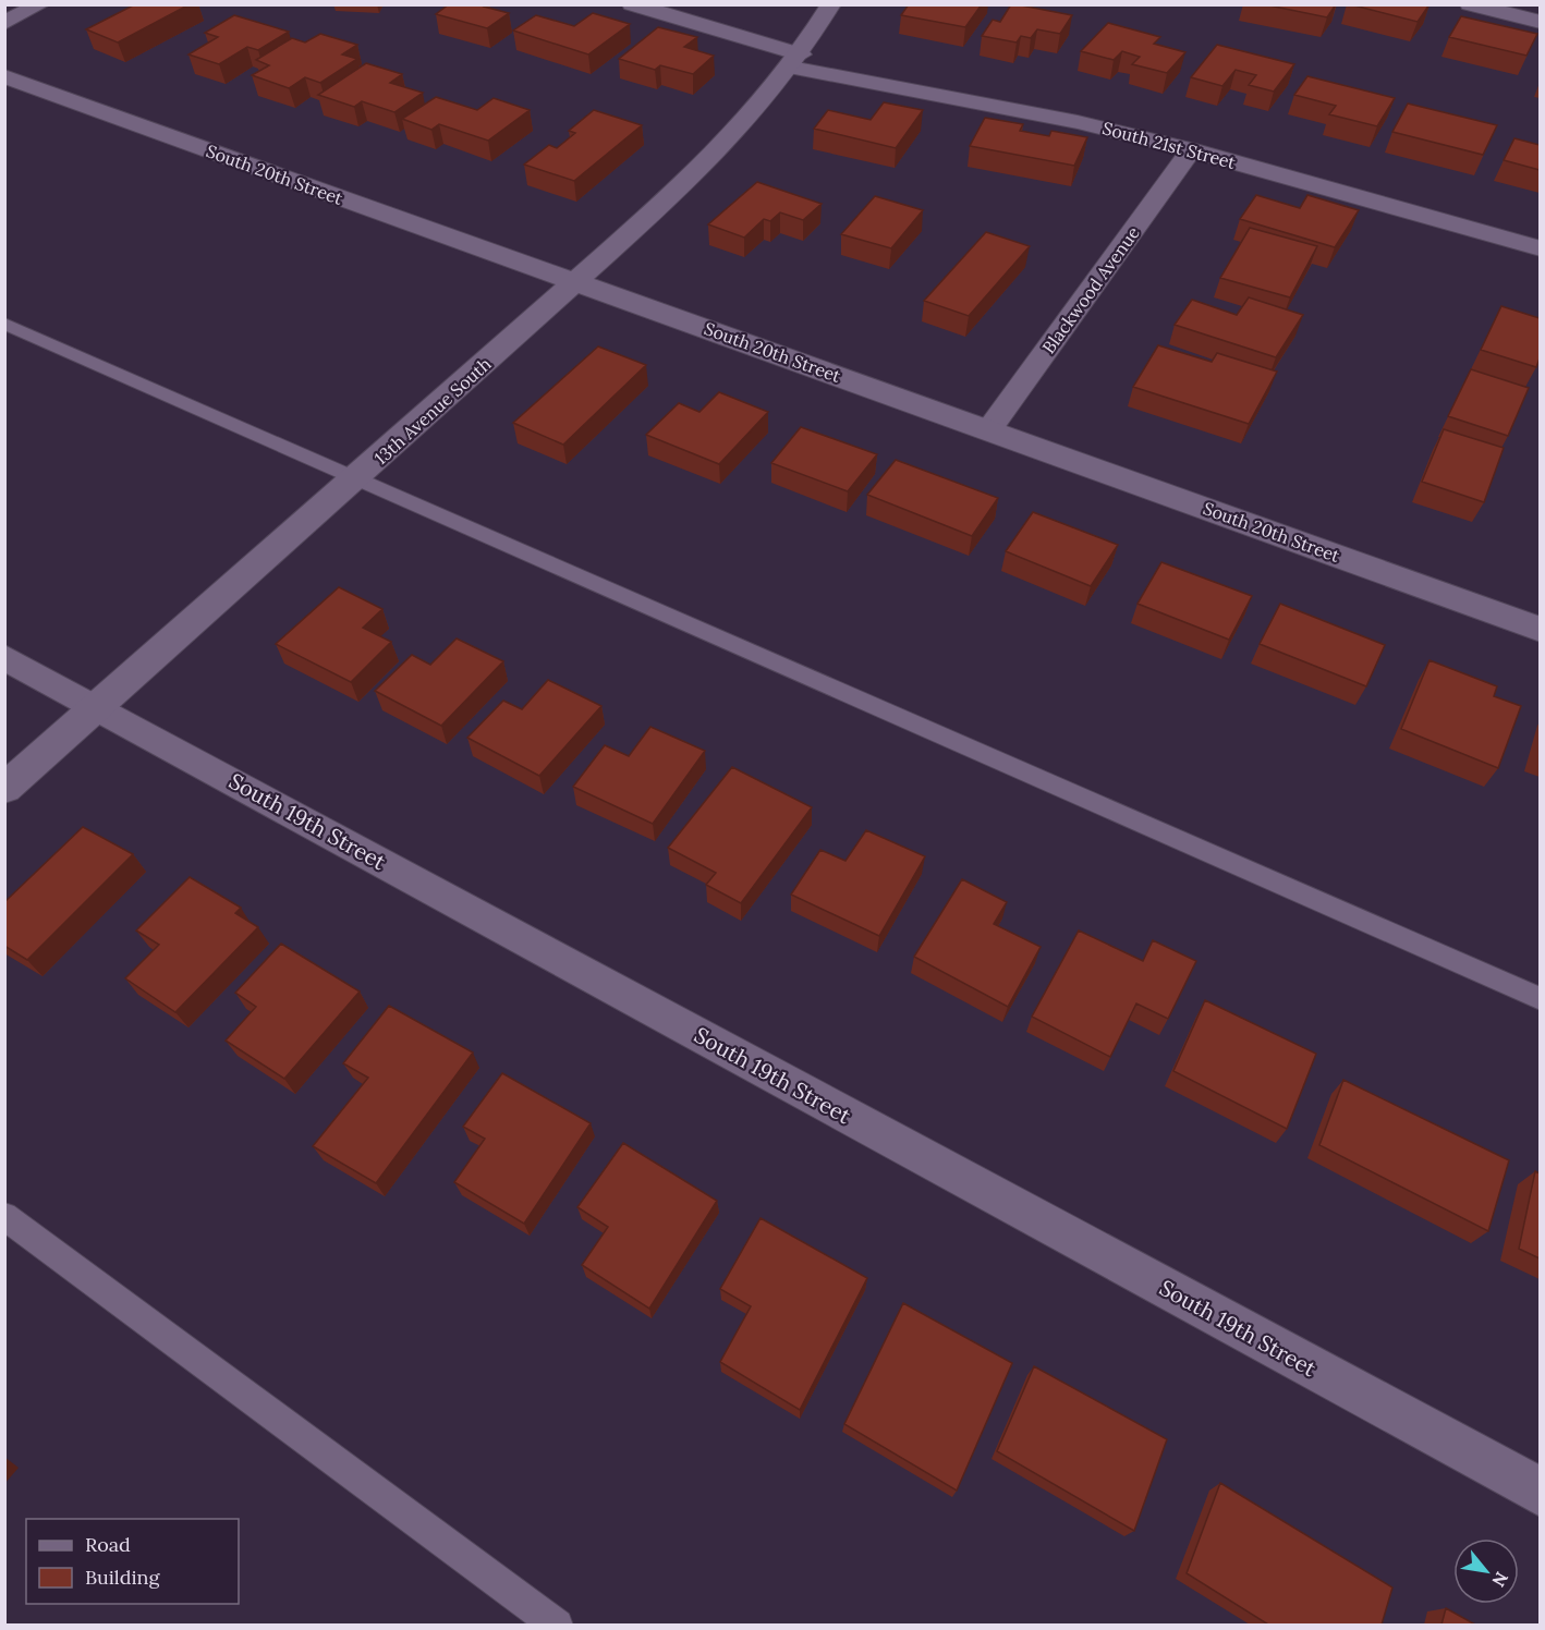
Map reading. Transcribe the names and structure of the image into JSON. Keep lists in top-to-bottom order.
{
  "streets": {
    "street": [
      "South 21st Street",
      "South 20th Street",
      "Blackwood Avenue",
      "13th Avenue South",
      "South 19th Street"
    ]
  },
  "crossings": [
    ["South 21st Street", "Blackwood Avenue"],
    ["South 21st Street", "13th Avenue South"],
    ["South 20th Street", "Blackwood Avenue"],
    ["South 20th Street", "13th Avenue South"],
    ["13th Avenue South", "South 19th Street"]
  ],
  "legend": ["Road", "Building"],
  "north": "bottom right"
}
